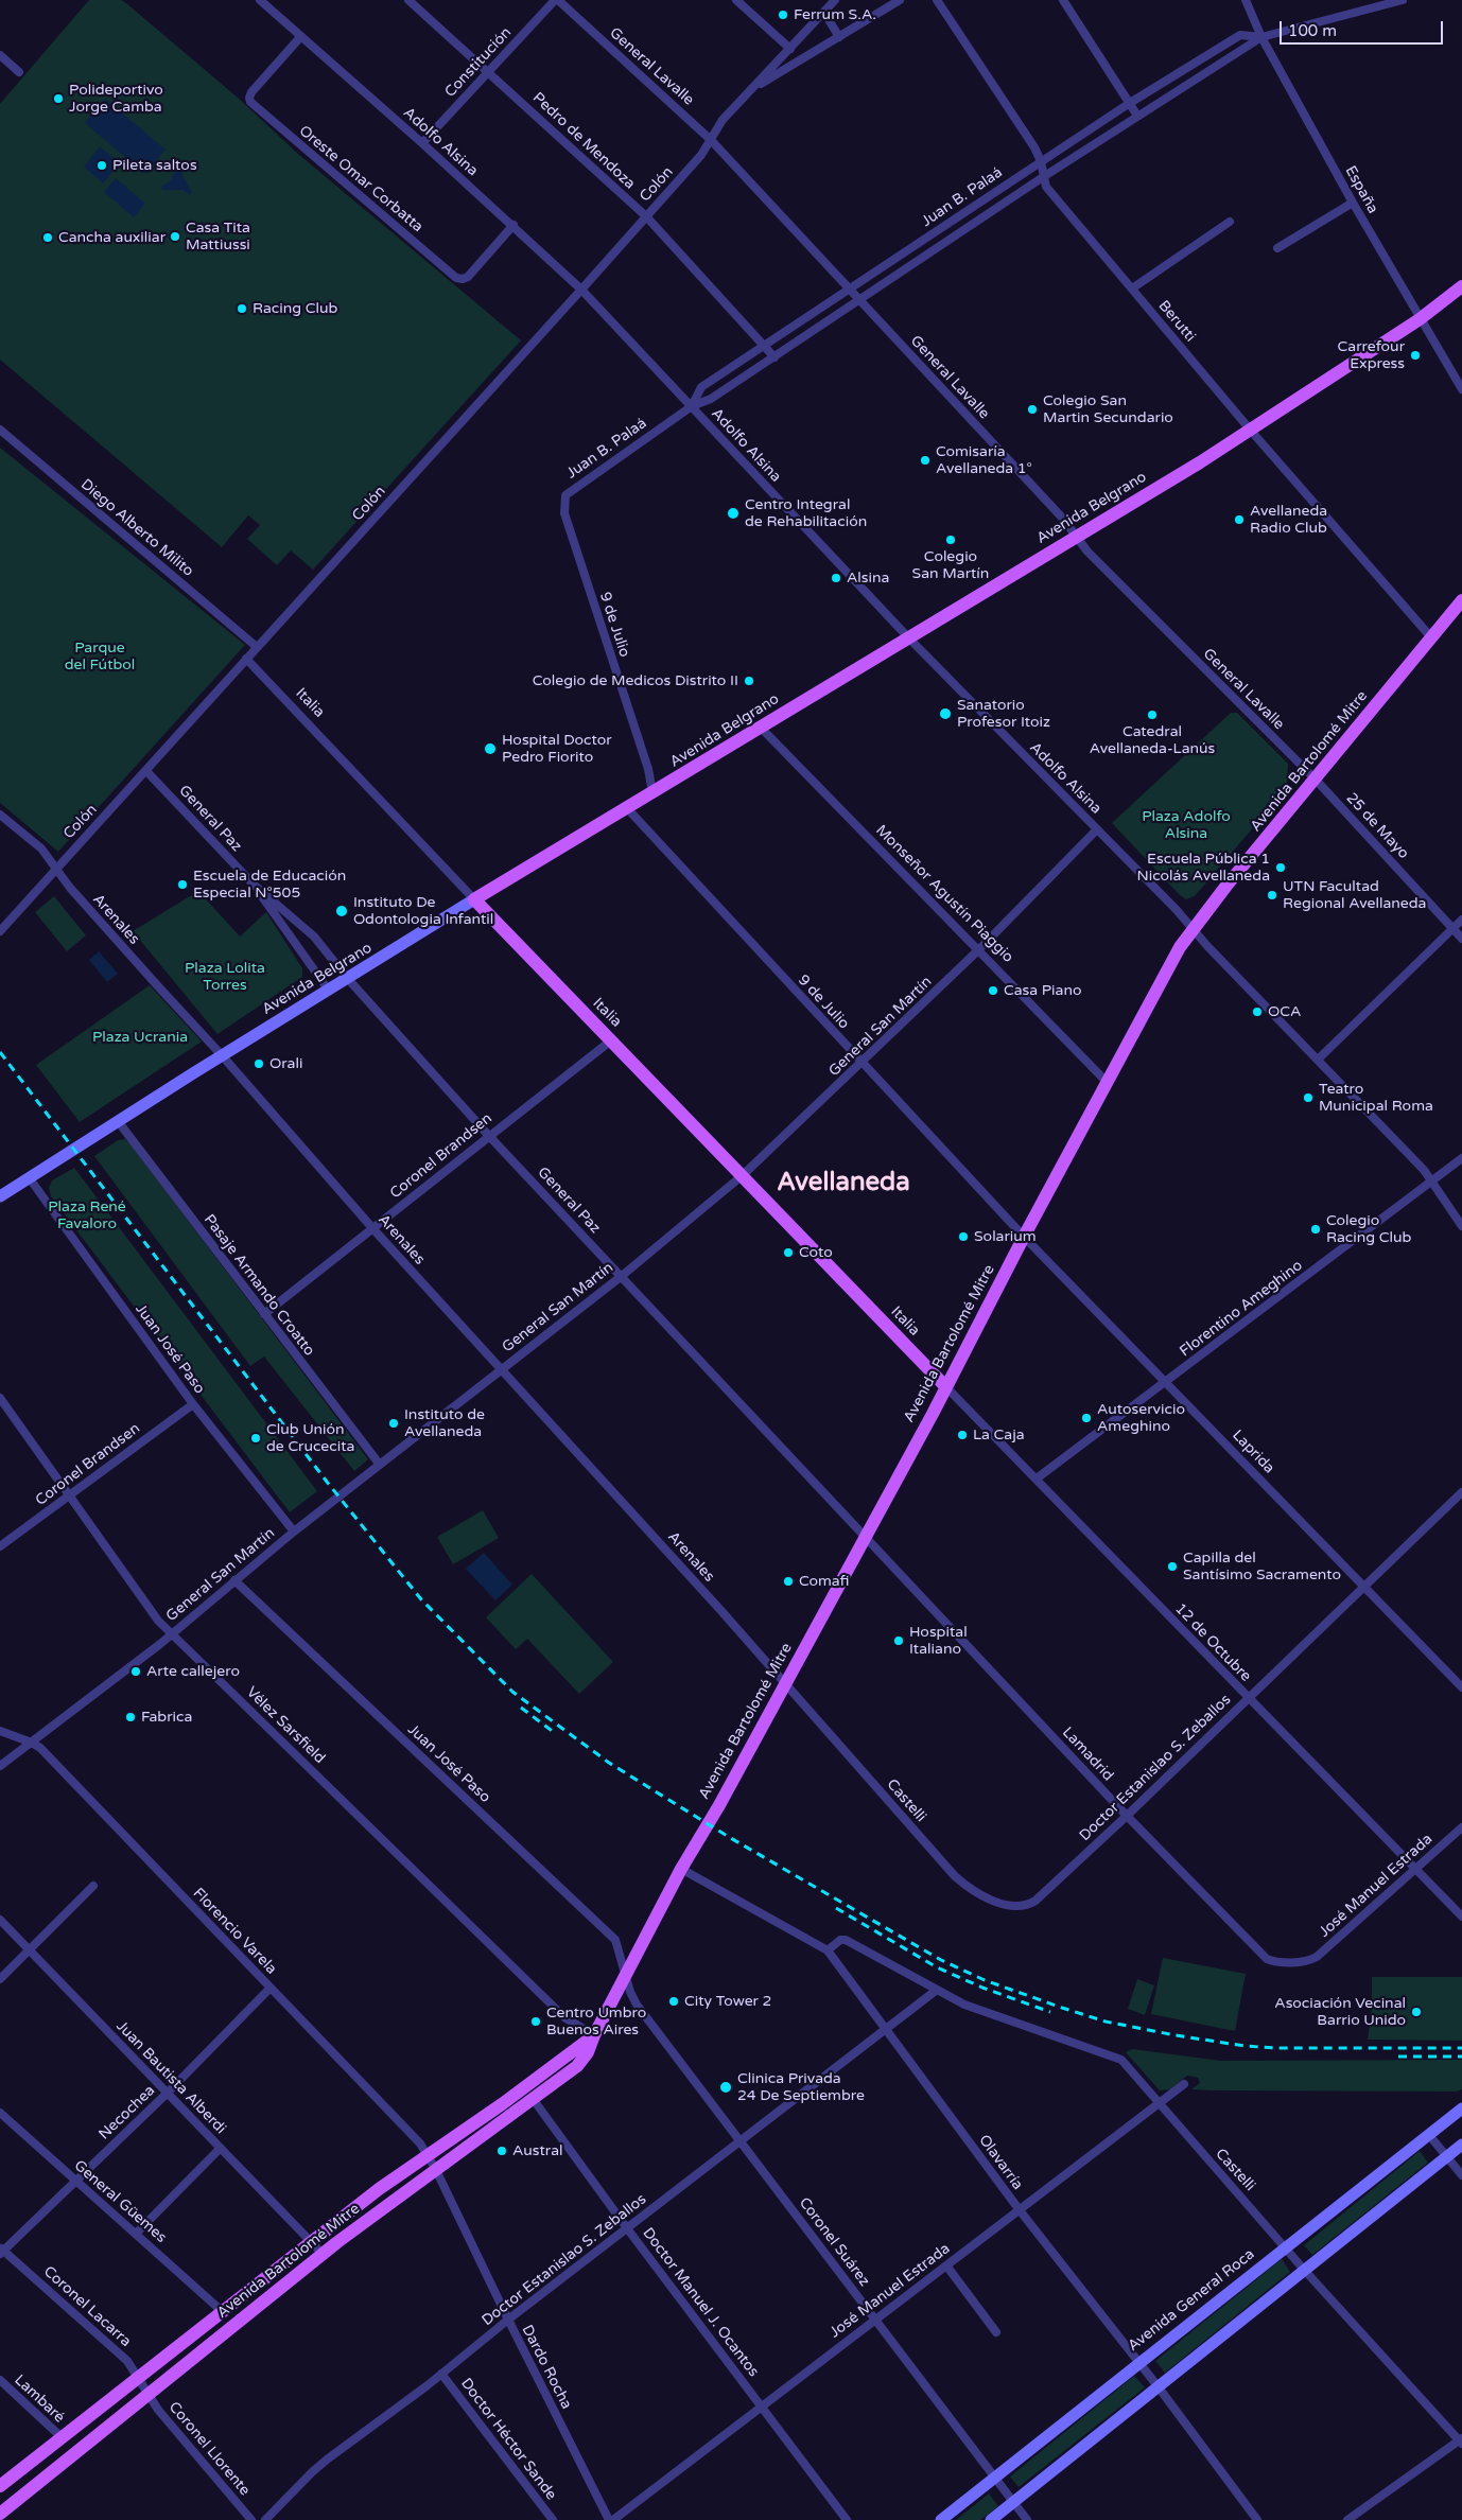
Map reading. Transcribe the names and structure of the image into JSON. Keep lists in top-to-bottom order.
{
  "streets": {
    "main road": [
      "Avenida Belgrano",
      "Italia",
      "Avenida Bartolomé Mitre",
      "Avenida General Roca"
    ],
    "street": [
      "Constitución",
      "General Lavalle",
      "Pedro de Mendoza",
      "Adolfo Alsina",
      "Oreste Omar Corbatta",
      "Colón",
      "España",
      "Juan B. Palaá",
      "Berutti",
      "Diego Alberto Milito",
      "9 de Julio",
      "General Paz",
      "25 de Mayo",
      "Monseñor Agustín Piaggio",
      "Arenales",
      "General San Martín",
      "Coronel Brandsen",
      "Pasaje Armando Croatto",
      "Florentino Ameghino",
      "Juan José Paso",
      "Laprida",
      "12 de Octubre",
      "Vélez Sarsfield",
      "Lamadrid",
      "Doctor Estanislao S. Zeballos",
      "Castelli",
      "José Manuel Estrada",
      "Florencio Varela",
      "Juan Bautista Alberdi",
      "Necochea",
      "Olavarría",
      "General Güemes",
      "Coronel Suárez",
      "Doctor Manuel J. Ocantos",
      "Coronel Lacarra",
      "Dardo Rocha",
      "Lambaré",
      "Doctor Héctor Sande",
      "Coronel Llorente"
    ]
  },
  "crossings": [
    ["Constitución", "General Lavalle"],
    ["Constitución", "Pedro de Mendoza"],
    ["Constitución", "Adolfo Alsina"],
    ["General Lavalle", "Colón"],
    ["General Lavalle", "Juan B. Palaá"],
    ["General Lavalle", "Avenida Belgrano"],
    ["General Lavalle", "Avenida Bartolomé Mitre"],
    ["General Lavalle", "25 de Mayo"],
    ["Pedro de Mendoza", "Colón"],
    ["Pedro de Mendoza", "Juan B. Palaá"],
    ["Adolfo Alsina", "Oreste Omar Corbatta"],
    ["Adolfo Alsina", "Colón"],
    ["Adolfo Alsina", "Juan B. Palaá"],
    ["Adolfo Alsina", "Avenida Belgrano"],
    ["Adolfo Alsina", "Avenida Bartolomé Mitre"],
    ["Adolfo Alsina", "General San Martín"],
    ["Adolfo Alsina", "Florentino Ameghino"],
    ["Colón", "Diego Alberto Milito"],
    ["Colón", "Italia"],
    ["Colón", "General Paz"],
    ["Colón", "Arenales"],
    ["España", "Juan B. Palaá"],
    ["España", "Avenida Belgrano"],
    ["Juan B. Palaá", "Berutti"],
    ["Juan B. Palaá", "9 de Julio"],
    ["Berutti", "Avenida Belgrano"],
    ["Berutti", "Avenida Bartolomé Mitre"],
    ["Avenida Belgrano", "9 de Julio"],
    ["Avenida Belgrano", "Italia"],
    ["Avenida Belgrano", "General Paz"],
    ["Avenida Belgrano", "Monseñor Agustín Piaggio"],
    ["Avenida Belgrano", "Arenales"],
    ["Avenida Belgrano", "Pasaje Armando Croatto"],
    ["Avenida Belgrano", "Juan José Paso"],
    ["9 de Julio", "Avenida Bartolomé Mitre"],
    ["9 de Julio", "General San Martín"],
    ["9 de Julio", "Laprida"],
    ["Italia", "Avenida Bartolomé Mitre"],
    ["Italia", "General San Martín"],
    ["Italia", "Coronel Brandsen"],
    ["Italia", "12 de Octubre"],
    ["Avenida Bartolomé Mitre", "General Paz"],
    ["Avenida Bartolomé Mitre", "25 de Mayo"],
    ["Avenida Bartolomé Mitre", "Monseñor Agustín Piaggio"],
    ["Avenida Bartolomé Mitre", "Arenales"],
    ["Avenida Bartolomé Mitre", "Juan José Paso"],
    ["Avenida Bartolomé Mitre", "Laprida"],
    ["Avenida Bartolomé Mitre", "12 de Octubre"],
    ["Avenida Bartolomé Mitre", "Vélez Sarsfield"],
    ["Avenida Bartolomé Mitre", "Lamadrid"],
    ["Avenida Bartolomé Mitre", "Castelli"],
    ["Avenida Bartolomé Mitre", "Florencio Varela"],
    ["Avenida Bartolomé Mitre", "Juan Bautista Alberdi"],
    ["Avenida Bartolomé Mitre", "Olavarría"],
    ["Avenida Bartolomé Mitre", "General Güemes"],
    ["Avenida Bartolomé Mitre", "Coronel Suárez"],
    ["Avenida Bartolomé Mitre", "Doctor Manuel J. Ocantos"],
    ["Avenida Bartolomé Mitre", "Coronel Lacarra"],
    ["Avenida Bartolomé Mitre", "Dardo Rocha"],
    ["Avenida Bartolomé Mitre", "Lambaré"],
    ["Avenida Bartolomé Mitre", "Coronel Llorente"],
    ["General Paz", "General San Martín"],
    ["General Paz", "Coronel Brandsen"],
    ["General Paz", "Lamadrid"],
    ["Monseñor Agustín Piaggio", "General San Martín"],
    ["Arenales", "General San Martín"],
    ["Arenales", "Coronel Brandsen"],
    ["Arenales", "Castelli"],
    ["General San Martín", "Pasaje Armando Croatto"],
    ["General San Martín", "Juan José Paso"],
    ["General San Martín", "Vélez Sarsfield"],
    ["General San Martín", "Florencio Varela"],
    ["Coronel Brandsen", "Pasaje Armando Croatto"],
    ["Coronel Brandsen", "Juan José Paso"],
    ["Coronel Brandsen", "Vélez Sarsfield"],
    ["Florentino Ameghino", "Laprida"],
    ["Florentino Ameghino", "12 de Octubre"],
    ["Juan José Paso", "Coronel Suárez"],
    ["Laprida", "Doctor Estanislao S. Zeballos"],
    ["12 de Octubre", "Doctor Estanislao S. Zeballos"],
    ["12 de Octubre", "José Manuel Estrada"],
    ["Lamadrid", "Doctor Estanislao S. Zeballos"],
    ["Lamadrid", "José Manuel Estrada"],
    ["Doctor Estanislao S. Zeballos", "Castelli"],
    ["Doctor Estanislao S. Zeballos", "Olavarría"],
    ["Doctor Estanislao S. Zeballos", "Coronel Suárez"],
    ["Doctor Estanislao S. Zeballos", "Doctor Manuel J. Ocantos"],
    ["Doctor Estanislao S. Zeballos", "Dardo Rocha"],
    ["Doctor Estanislao S. Zeballos", "Doctor Héctor Sande"],
    ["Castelli", "José Manuel Estrada"],
    ["Castelli", "Olavarría"],
    ["Castelli", "Avenida General Roca"],
    ["José Manuel Estrada", "Olavarría"],
    ["José Manuel Estrada", "Coronel Suárez"],
    ["José Manuel Estrada", "Doctor Manuel J. Ocantos"],
    ["Florencio Varela", "Necochea"],
    ["Florencio Varela", "Dardo Rocha"],
    ["Juan Bautista Alberdi", "Necochea"],
    ["Necochea", "General Güemes"],
    ["Necochea", "Coronel Lacarra"],
    ["Olavarría", "Avenida General Roca"],
    ["Coronel Suárez", "Avenida General Roca"],
    ["Coronel Lacarra", "Coronel Llorente"]
  ],
  "districts": ["Avellaneda"],
  "parks": [
    "Parque del Fútbol",
    "Plaza Adolfo Alsina",
    "Plaza Lolita Torres",
    "Plaza Ucrania",
    "Plaza René Favaloro"
  ],
  "places": [
    "Ferrum S.A.",
    "Polideportivo Jorge Camba",
    "Pileta saltos",
    "Casa Tita Mattiussi",
    "Cancha auxiliar",
    "Racing Club",
    "Carrefour Express",
    "Colegio San Martin Secundario",
    "Comisaría Avellaneda 1°",
    "Centro Integral de Rehabilitación",
    "Avellaneda Radio Club",
    "Colegio San Martín",
    "Alsina",
    "Colegio de Medicos Distrito II",
    "Sanatorio Profesor Itoiz",
    "Catedral Avellaneda-Lanús",
    "Hospital Doctor Pedro Fiorito",
    "Escuela Pública 1 Nicolás Avellaneda",
    "Escuela de Educación Especial N°505",
    "UTN Facultad Regional Avellaneda",
    "Instituto De Odontologia Infantil",
    "Casa Piano",
    "OCA",
    "Orali",
    "Teatro Municipal Roma",
    "Colegio Racing Club",
    "Solarium",
    "Coto",
    "Autoservicio Ameghino",
    "Instituto de Avellaneda",
    "La Caja",
    "Club Unión de Crucecita",
    "Capilla del Santísimo Sacramento",
    "Comafi",
    "Hospital Italiano",
    "Arte callejero",
    "Fabrica",
    "City Tower 2",
    "Asociación Vecinal Barrio Unido",
    "Centro Umbro Buenos Aires",
    "Clinica Privada 24 De Septiembre",
    "Austral"
  ],
  "scale_bar": "100 m"
}
